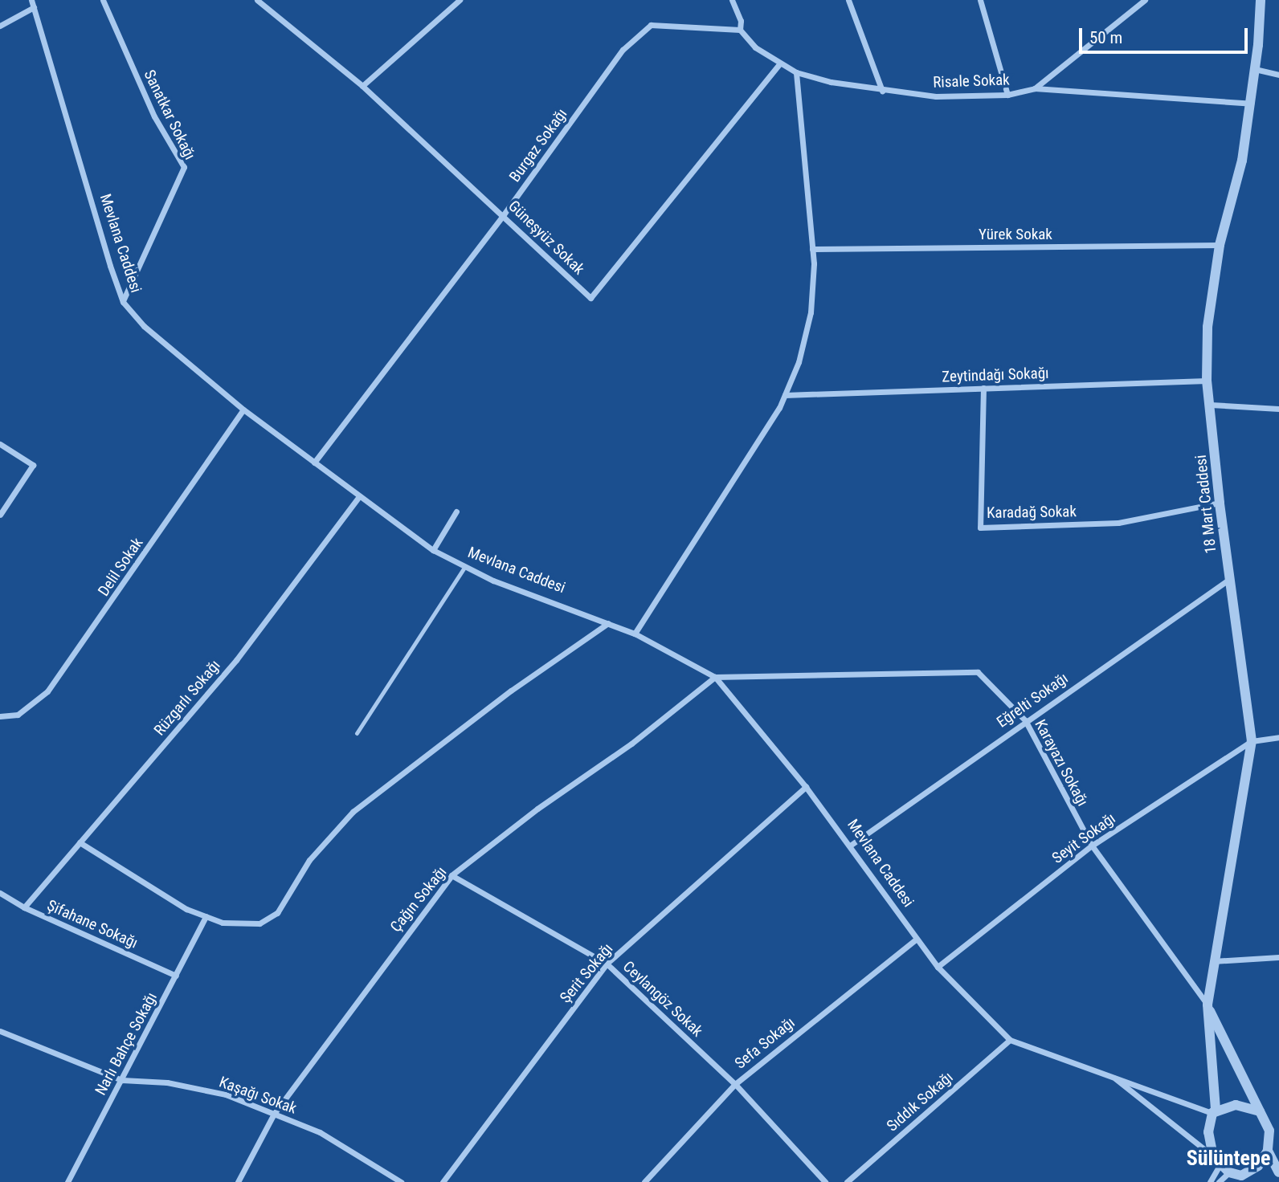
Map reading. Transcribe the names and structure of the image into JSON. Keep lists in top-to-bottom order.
{
  "streets": {
    "street": [
      "Risale Sokak",
      "Sanatkar Sokağı",
      "Burgaz Sokağı",
      "Yürek Sokak",
      "Güneşyüz Sokak",
      "Mevlana Caddesi",
      "Zeytindağı Sokağı",
      "18 Mart Caddesi",
      "Karadağ Sokak",
      "Delil Sokak",
      "Rüzgarlı Sokağı",
      "Eğrelti Sokağı",
      "Karayazı Sokağı",
      "Seyit Sokağı",
      "Çağın Sokağı",
      "Şifahane Sokağı",
      "Şerit Sokağı",
      "Ceylangöz Sokak",
      "Sefa Sokağı",
      "Narlı Bahçe Sokağı",
      "Kaşağı Sokak",
      "Sıddık Sokağı"
    ]
  },
  "crossings": [
    ["Risale Sokak", "Burgaz Sokağı"],
    ["Risale Sokak", "Güneşyüz Sokak"],
    ["Risale Sokak", "18 Mart Caddesi"],
    ["Sanatkar Sokağı", "Mevlana Caddesi"],
    ["Burgaz Sokağı", "Güneşyüz Sokak"],
    ["Burgaz Sokağı", "Mevlana Caddesi"],
    ["Yürek Sokak", "18 Mart Caddesi"],
    ["Mevlana Caddesi", "18 Mart Caddesi"],
    ["Mevlana Caddesi", "Delil Sokak"],
    ["Mevlana Caddesi", "Rüzgarlı Sokağı"],
    ["Mevlana Caddesi", "Eğrelti Sokağı"],
    ["Mevlana Caddesi", "Karayazı Sokağı"],
    ["Mevlana Caddesi", "Seyit Sokağı"],
    ["Mevlana Caddesi", "Çağın Sokağı"],
    ["Mevlana Caddesi", "Şerit Sokağı"],
    ["Mevlana Caddesi", "Sefa Sokağı"],
    ["Mevlana Caddesi", "Sıddık Sokağı"],
    ["Zeytindağı Sokağı", "18 Mart Caddesi"],
    ["Zeytindağı Sokağı", "Karadağ Sokak"],
    ["18 Mart Caddesi", "Karadağ Sokak"],
    ["18 Mart Caddesi", "Eğrelti Sokağı"],
    ["18 Mart Caddesi", "Karayazı Sokağı"],
    ["18 Mart Caddesi", "Seyit Sokağı"],
    ["Rüzgarlı Sokağı", "Şifahane Sokağı"],
    ["Eğrelti Sokağı", "Karayazı Sokağı"],
    ["Karayazı Sokağı", "Seyit Sokağı"],
    ["Karayazı Sokağı", "Çağın Sokağı"],
    ["Çağın Sokağı", "Ceylangöz Sokak"],
    ["Çağın Sokağı", "Kaşağı Sokak"],
    ["Şifahane Sokağı", "Narlı Bahçe Sokağı"],
    ["Şerit Sokağı", "Ceylangöz Sokak"],
    ["Ceylangöz Sokak", "Sefa Sokağı"],
    ["Narlı Bahçe Sokağı", "Kaşağı Sokak"]
  ],
  "districts": ["Sülüntepe"],
  "scale_bar": "50 m"
}
